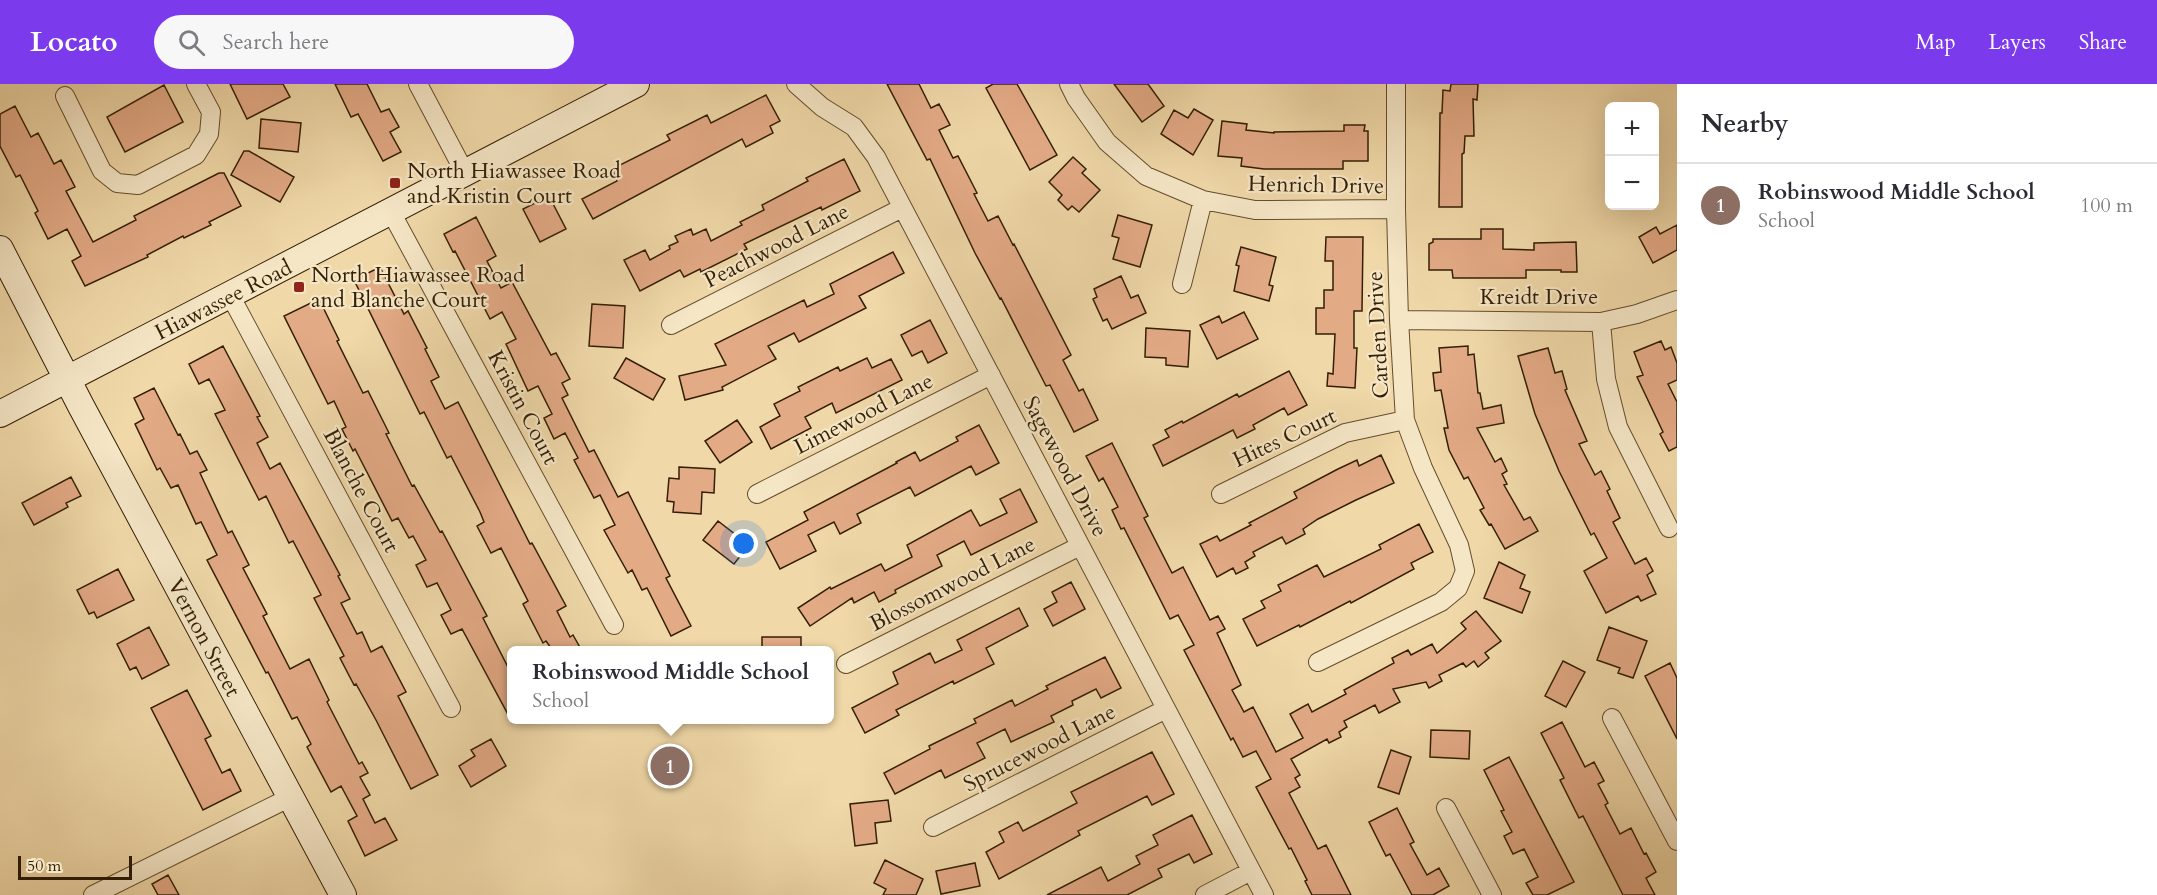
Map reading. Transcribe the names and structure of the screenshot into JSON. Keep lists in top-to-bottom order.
{
  "streets": {
    "street": [
      "Henrich Drive",
      "Peachwood Lane",
      "Kreidt Drive",
      "Hiawassee Road",
      "Carden Drive",
      "Kristin Court",
      "Limewood Lane",
      "Hites Court",
      "Sagewood Drive",
      "Blanche Court",
      "Blossomwood Lane",
      "Vernon Street",
      "Sprucewood Lane"
    ]
  },
  "crossings": [
    ["Henrich Drive", "Carden Drive"],
    ["Peachwood Lane", "Sagewood Drive"],
    ["Kreidt Drive", "Carden Drive"],
    ["Hiawassee Road", "Kristin Court"],
    ["Hiawassee Road", "Blanche Court"],
    ["Hiawassee Road", "Vernon Street"],
    ["Carden Drive", "Hites Court"],
    ["Limewood Lane", "Sagewood Drive"],
    ["Sagewood Drive", "Blossomwood Lane"],
    ["Sagewood Drive", "Sprucewood Lane"]
  ],
  "places": {
    "transit": ["North Hiawassee Road and Kristin Court", "North Hiawassee Road and Blanche Court"]
  },
  "scale_bar": "50 m",
  "page": {
    "header": "Locato",
    "search": "Search here",
    "nav": ["Map", "Layers", "Share"],
    "heading": "Nearby",
    "map_buttons": ["+", "−"],
    "list": [
      {
        "mark": "1",
        "name": "Robinswood Middle School",
        "note": "School",
        "value": "100 m"
      }
    ],
    "popup": ["Robinswood Middle School", "School"],
    "pins": "1",
    "scale": "50 m"
  }
}
